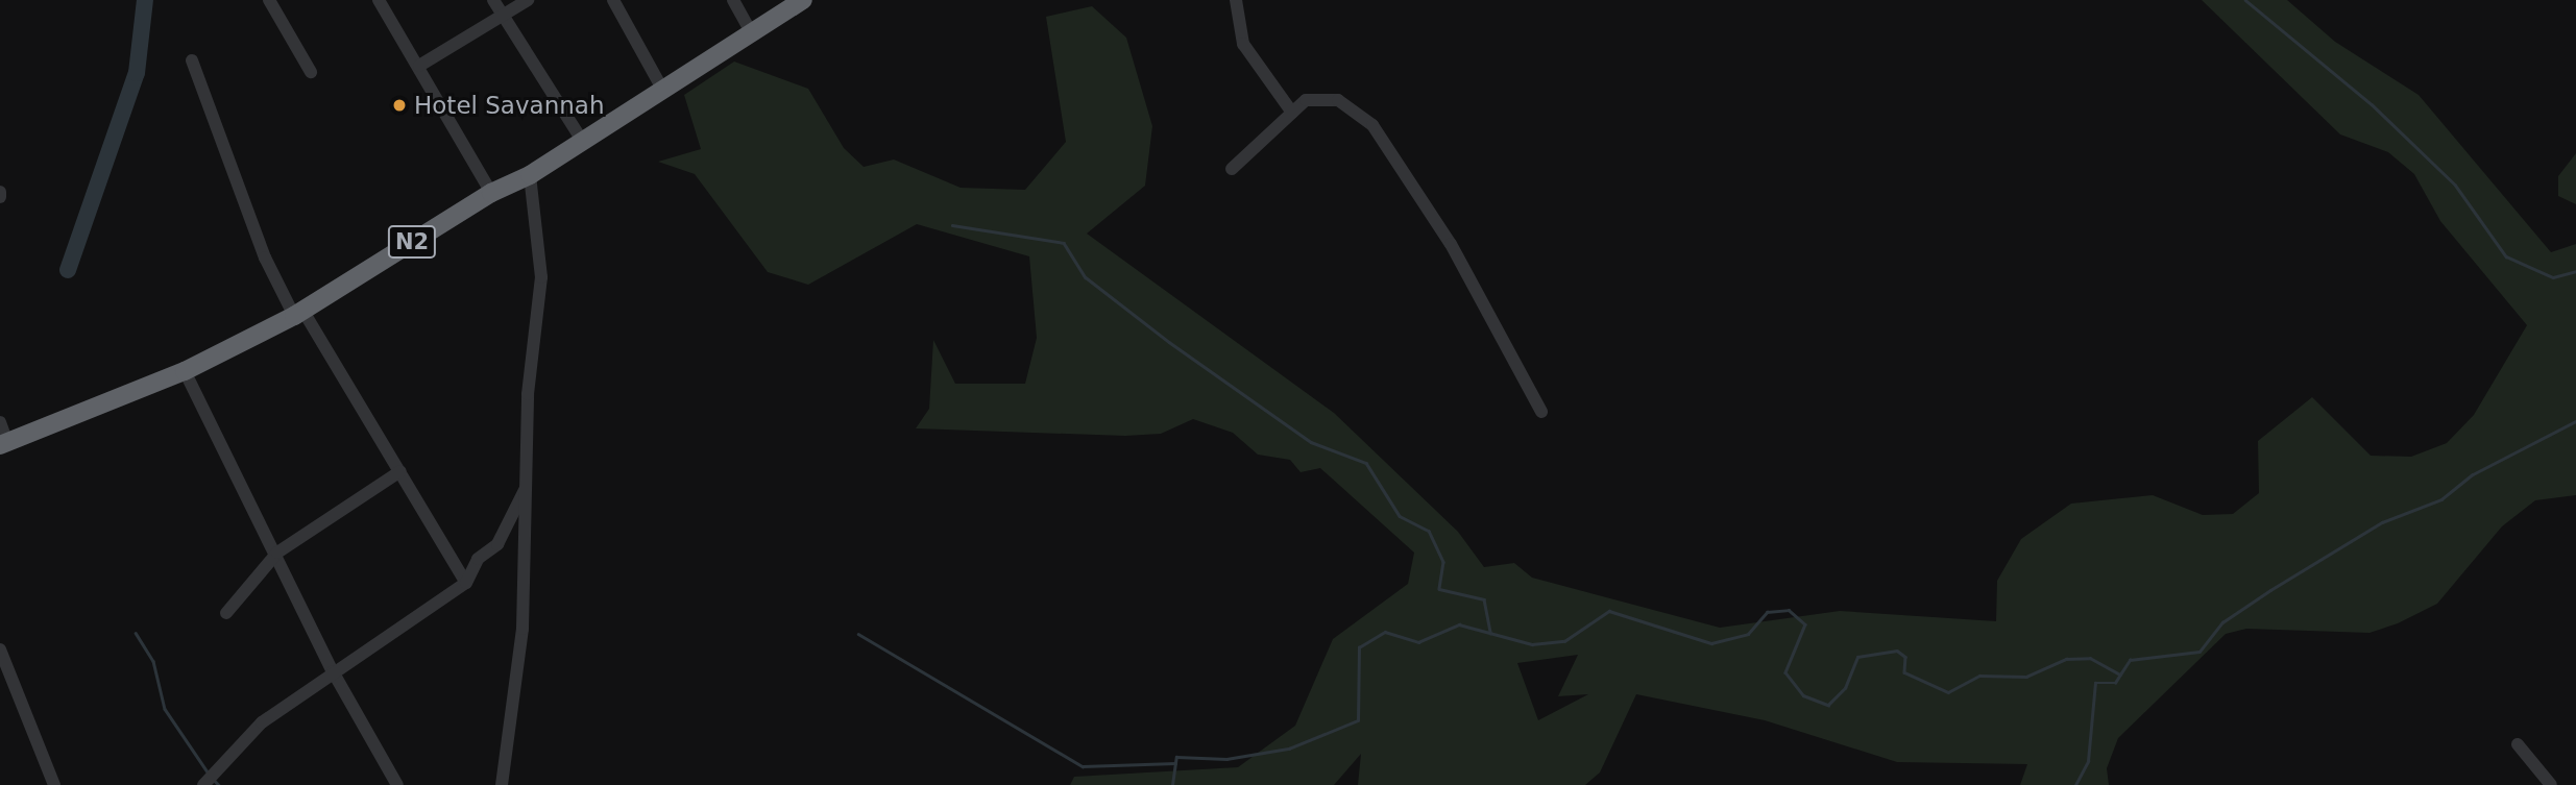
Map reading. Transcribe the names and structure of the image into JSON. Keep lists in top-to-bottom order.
{
  "streets": {
    "highway": ["N2"]
  },
  "places": ["Hotel Savannah"]
}
